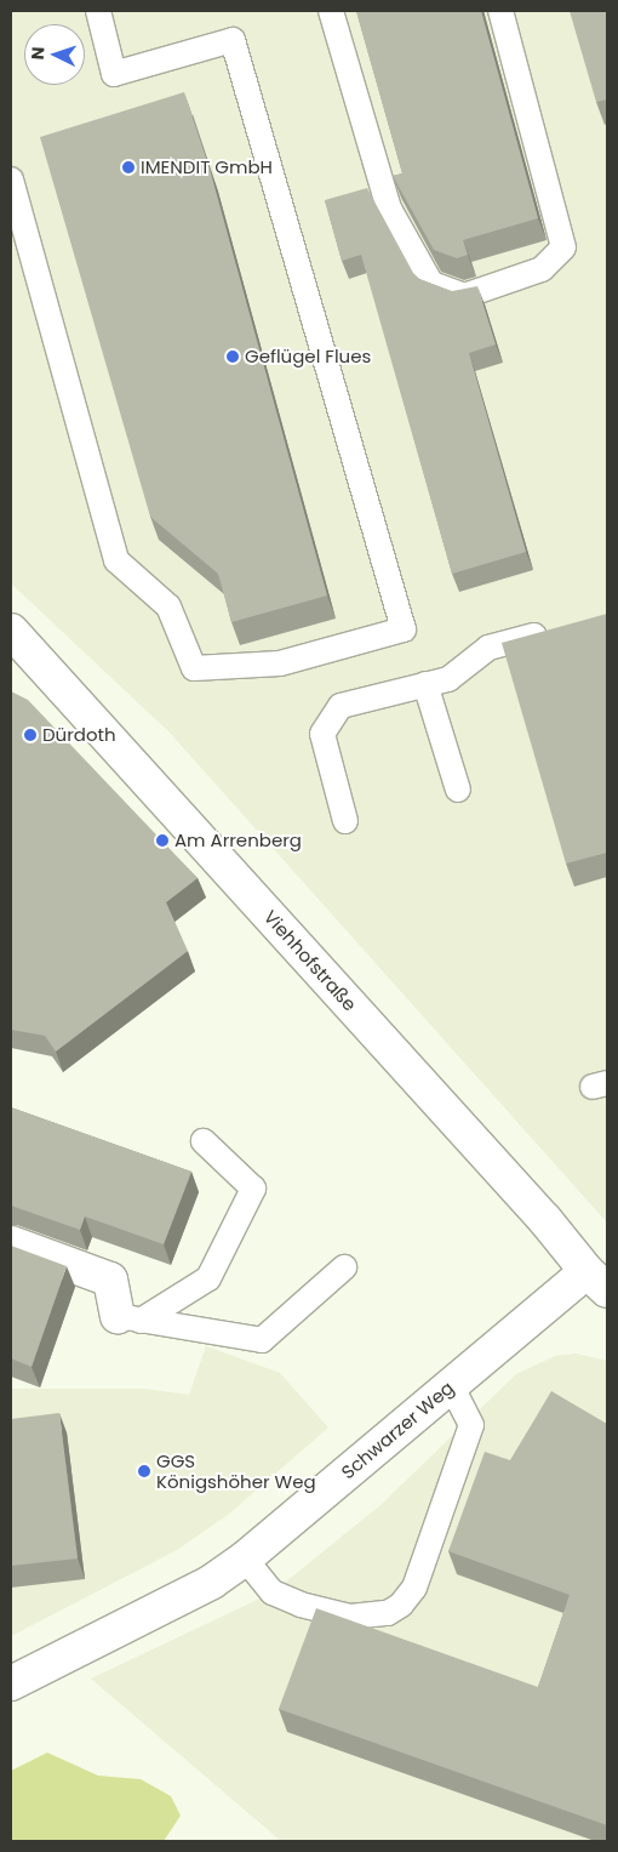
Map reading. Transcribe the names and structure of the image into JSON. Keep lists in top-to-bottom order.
{
  "streets": {
    "street": ["Viehhofstraße", "Schwarzer Weg"]
  },
  "crossings": [
    ["Viehhofstraße", "Schwarzer Weg"]
  ],
  "places": [
    "IMENDIT GmbH",
    "Geflügel Flues",
    "Dürdoth",
    "Am Arrenberg",
    "GGS Königshöher Weg"
  ],
  "north": "left"
}
